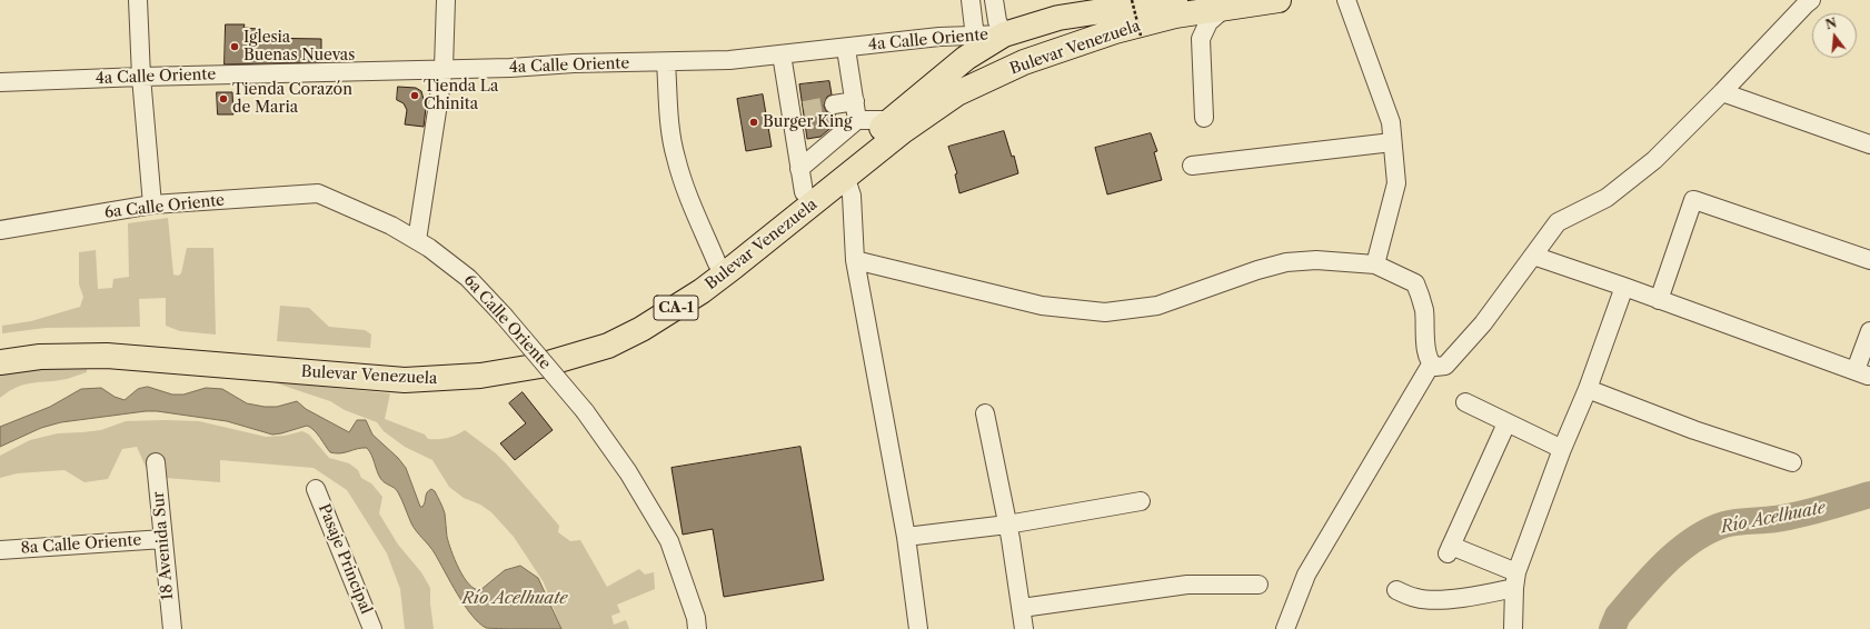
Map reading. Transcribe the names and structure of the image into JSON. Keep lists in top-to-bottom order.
{
  "streets": {
    "highway": ["Bulevar Venezuela", "CA-1"],
    "street": [
      "4a Calle Oriente",
      "6a Calle Oriente",
      "8a Calle Oriente",
      "18 Avenida Sur",
      "Pasaje Principal"
    ]
  },
  "crossings": [
    ["4a Calle Oriente", "Bulevar Venezuela"],
    ["8a Calle Oriente", "18 Avenida Sur"]
  ],
  "water": ["Río Acelhuate"],
  "places": [
    "Iglesia Buenas Nuevas",
    "Tienda La Chinita",
    "Tienda Corazón de Maria",
    "Burger King"
  ],
  "north": "top"
}
